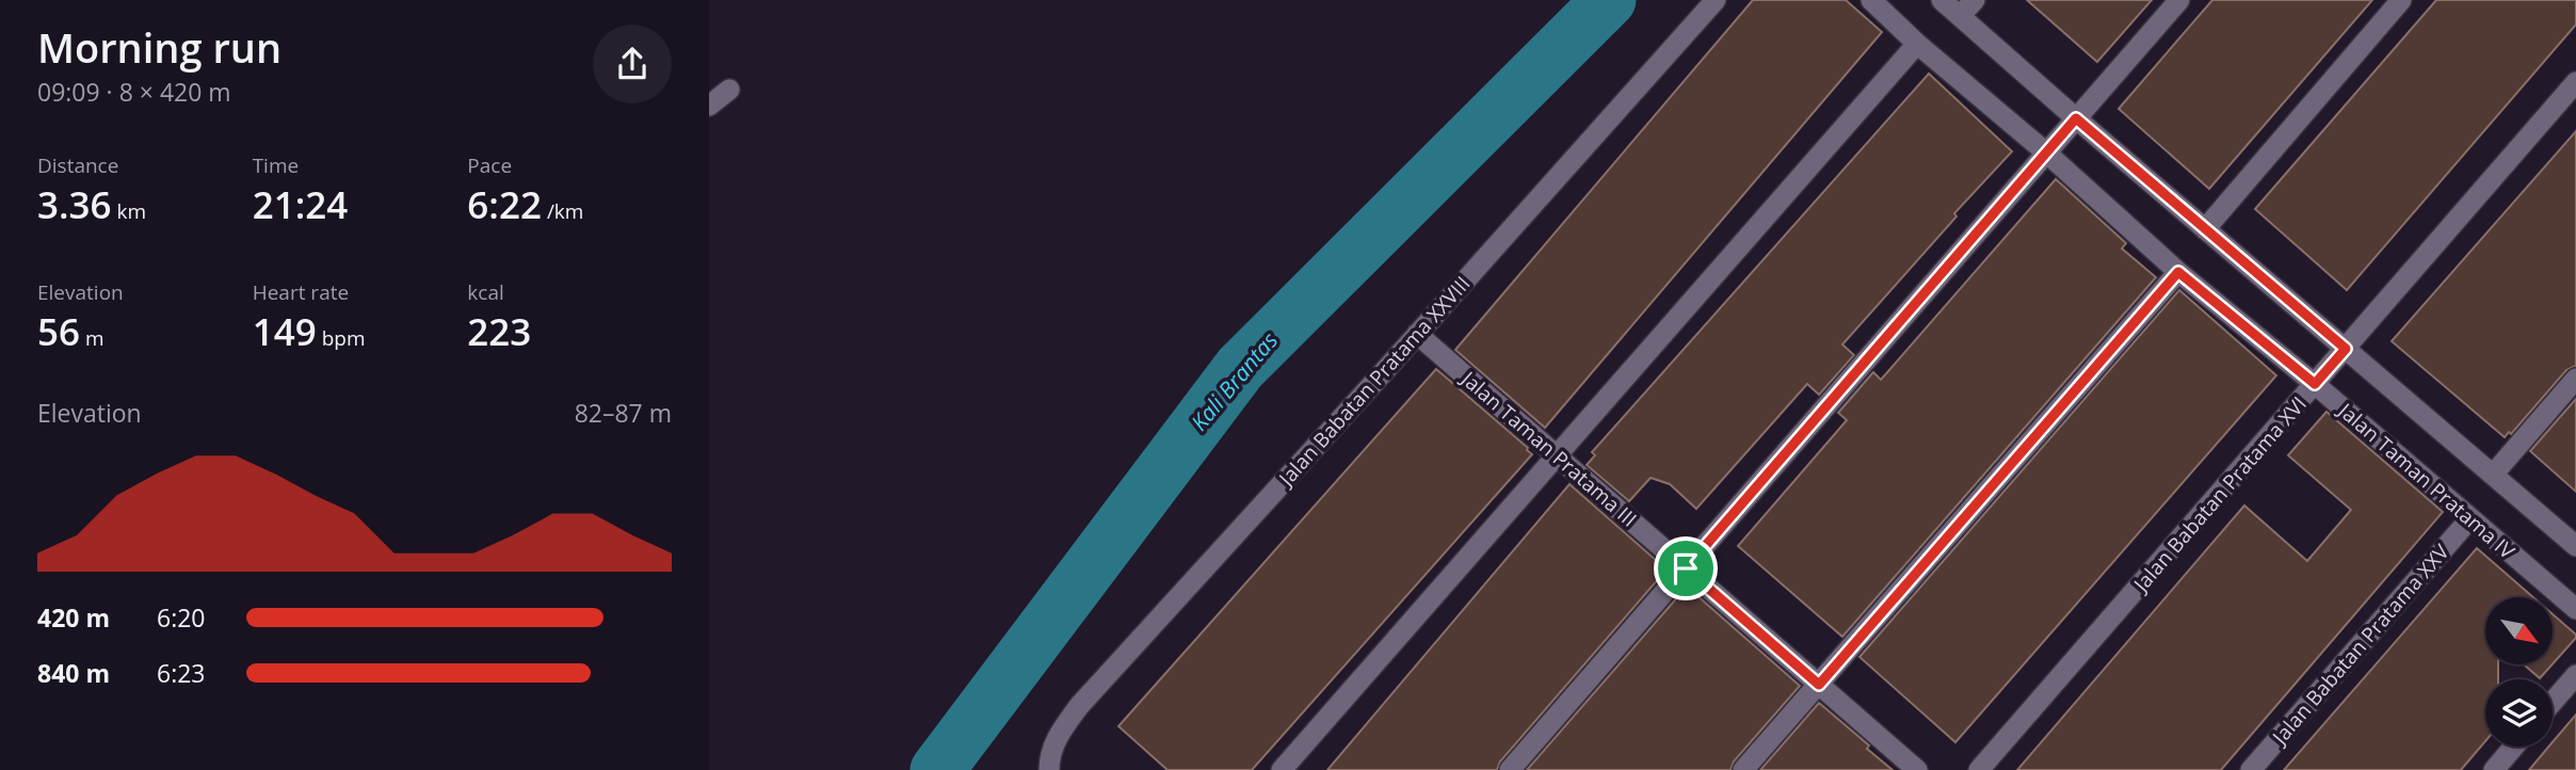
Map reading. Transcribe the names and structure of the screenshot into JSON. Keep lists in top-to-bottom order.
{
  "streets": {
    "street": [
      "Jalan Babatan Pratama XXVIII",
      "Jalan Taman Pratama III",
      "Jalan Taman Pratama IV",
      "Jalan Babatan Pratama XVI",
      "Jalan Babatan Pratama XXV"
    ]
  },
  "crossings": [
    ["Jalan Babatan Pratama XXVIII", "Jalan Taman Pratama III"],
    ["Jalan Taman Pratama IV", "Jalan Babatan Pratama XVI"],
    ["Jalan Taman Pratama IV", "Jalan Babatan Pratama XXV"]
  ],
  "water": ["Kali Brantas"],
  "north": "bottom right",
  "page": {
    "heading": ["Morning run", "09:09 · 8 × 420 m"],
    "stats": [
      ["Distance", "3.36 km"],
      ["Time", "21:24"],
      ["Pace", "6:22 /km"],
      ["Elevation", "56 m"],
      ["Heart rate", "149 bpm"],
      ["kcal", "223"]
    ],
    "chart": ["Elevation", "82–87 m"],
    "list": [
      {
        "name": "420 m",
        "note": "6:20"
      },
      {
        "name": "840 m",
        "note": "6:23"
      }
    ]
  }
}
